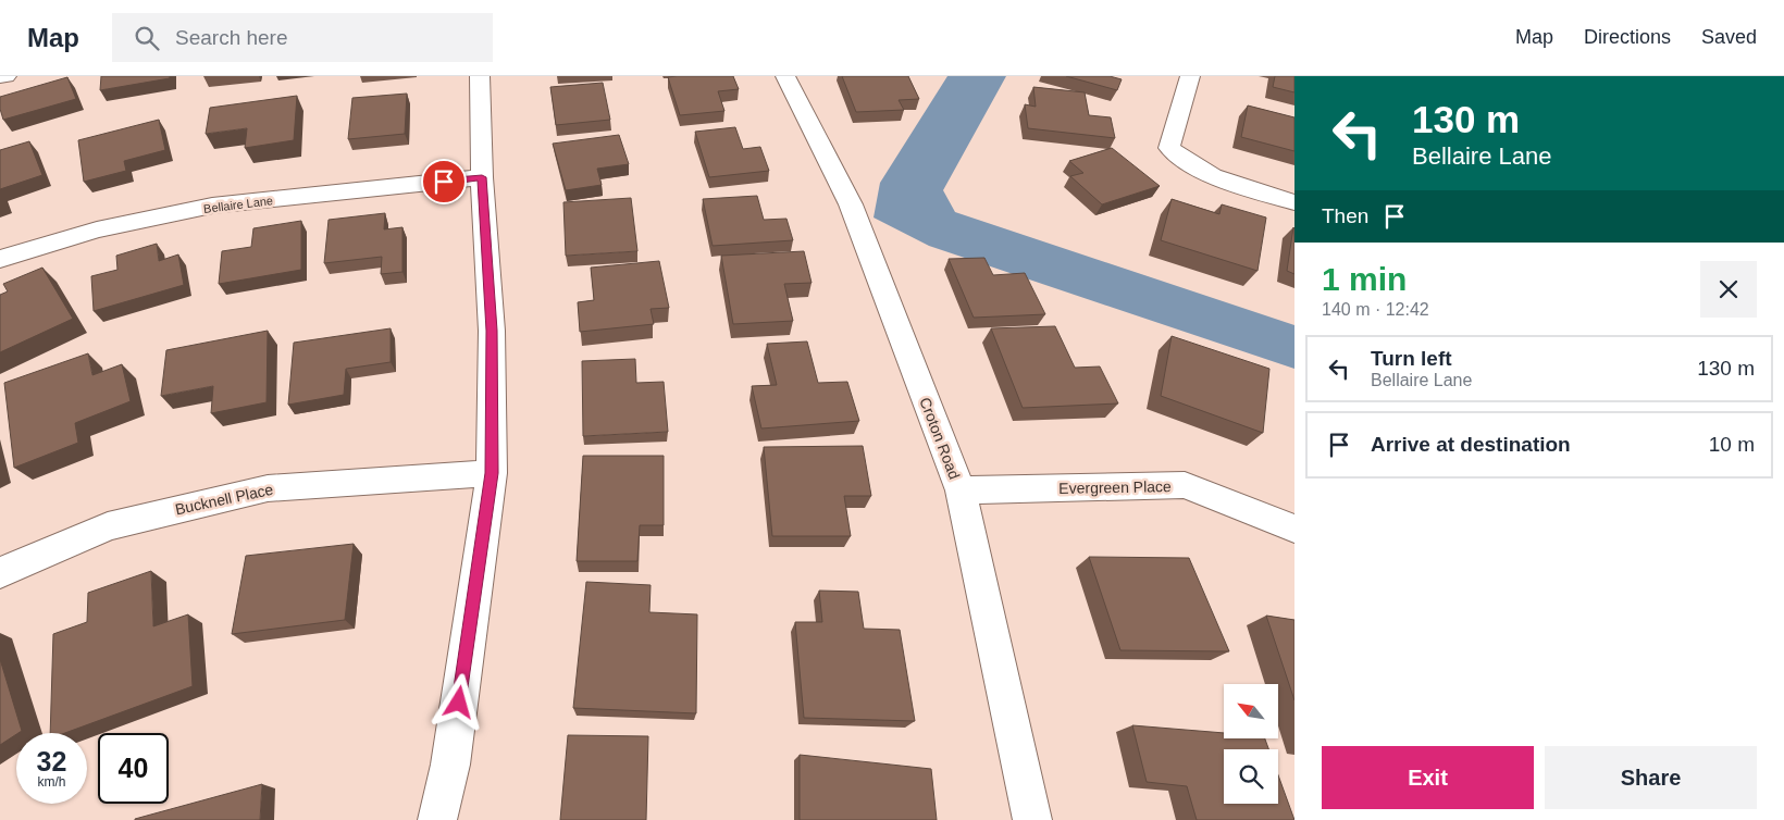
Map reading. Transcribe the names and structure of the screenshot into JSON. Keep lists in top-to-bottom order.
{
  "streets": {
    "street": [
      "Bellaire Lane",
      "Croton Road",
      "Evergreen Place",
      "Bucknell Place"
    ]
  },
  "crossings": [
    ["Croton Road", "Evergreen Place"]
  ],
  "north": "top left",
  "page": {
    "header": "Map",
    "search": "Search here",
    "nav": ["Map", "Directions", "Saved"],
    "turn": ["130 m", "Bellaire Lane"],
    "then": "Then",
    "heading": ["1 min", "140 m · 12:42"],
    "list": [
      {
        "name": "Turn left",
        "note": "Bellaire Lane",
        "value": "130 m"
      },
      {
        "name": "Arrive at destination",
        "value": "10 m"
      }
    ],
    "speed": "32 km/h",
    "limit": "40",
    "buttons": ["Exit", "Share"]
  }
}
